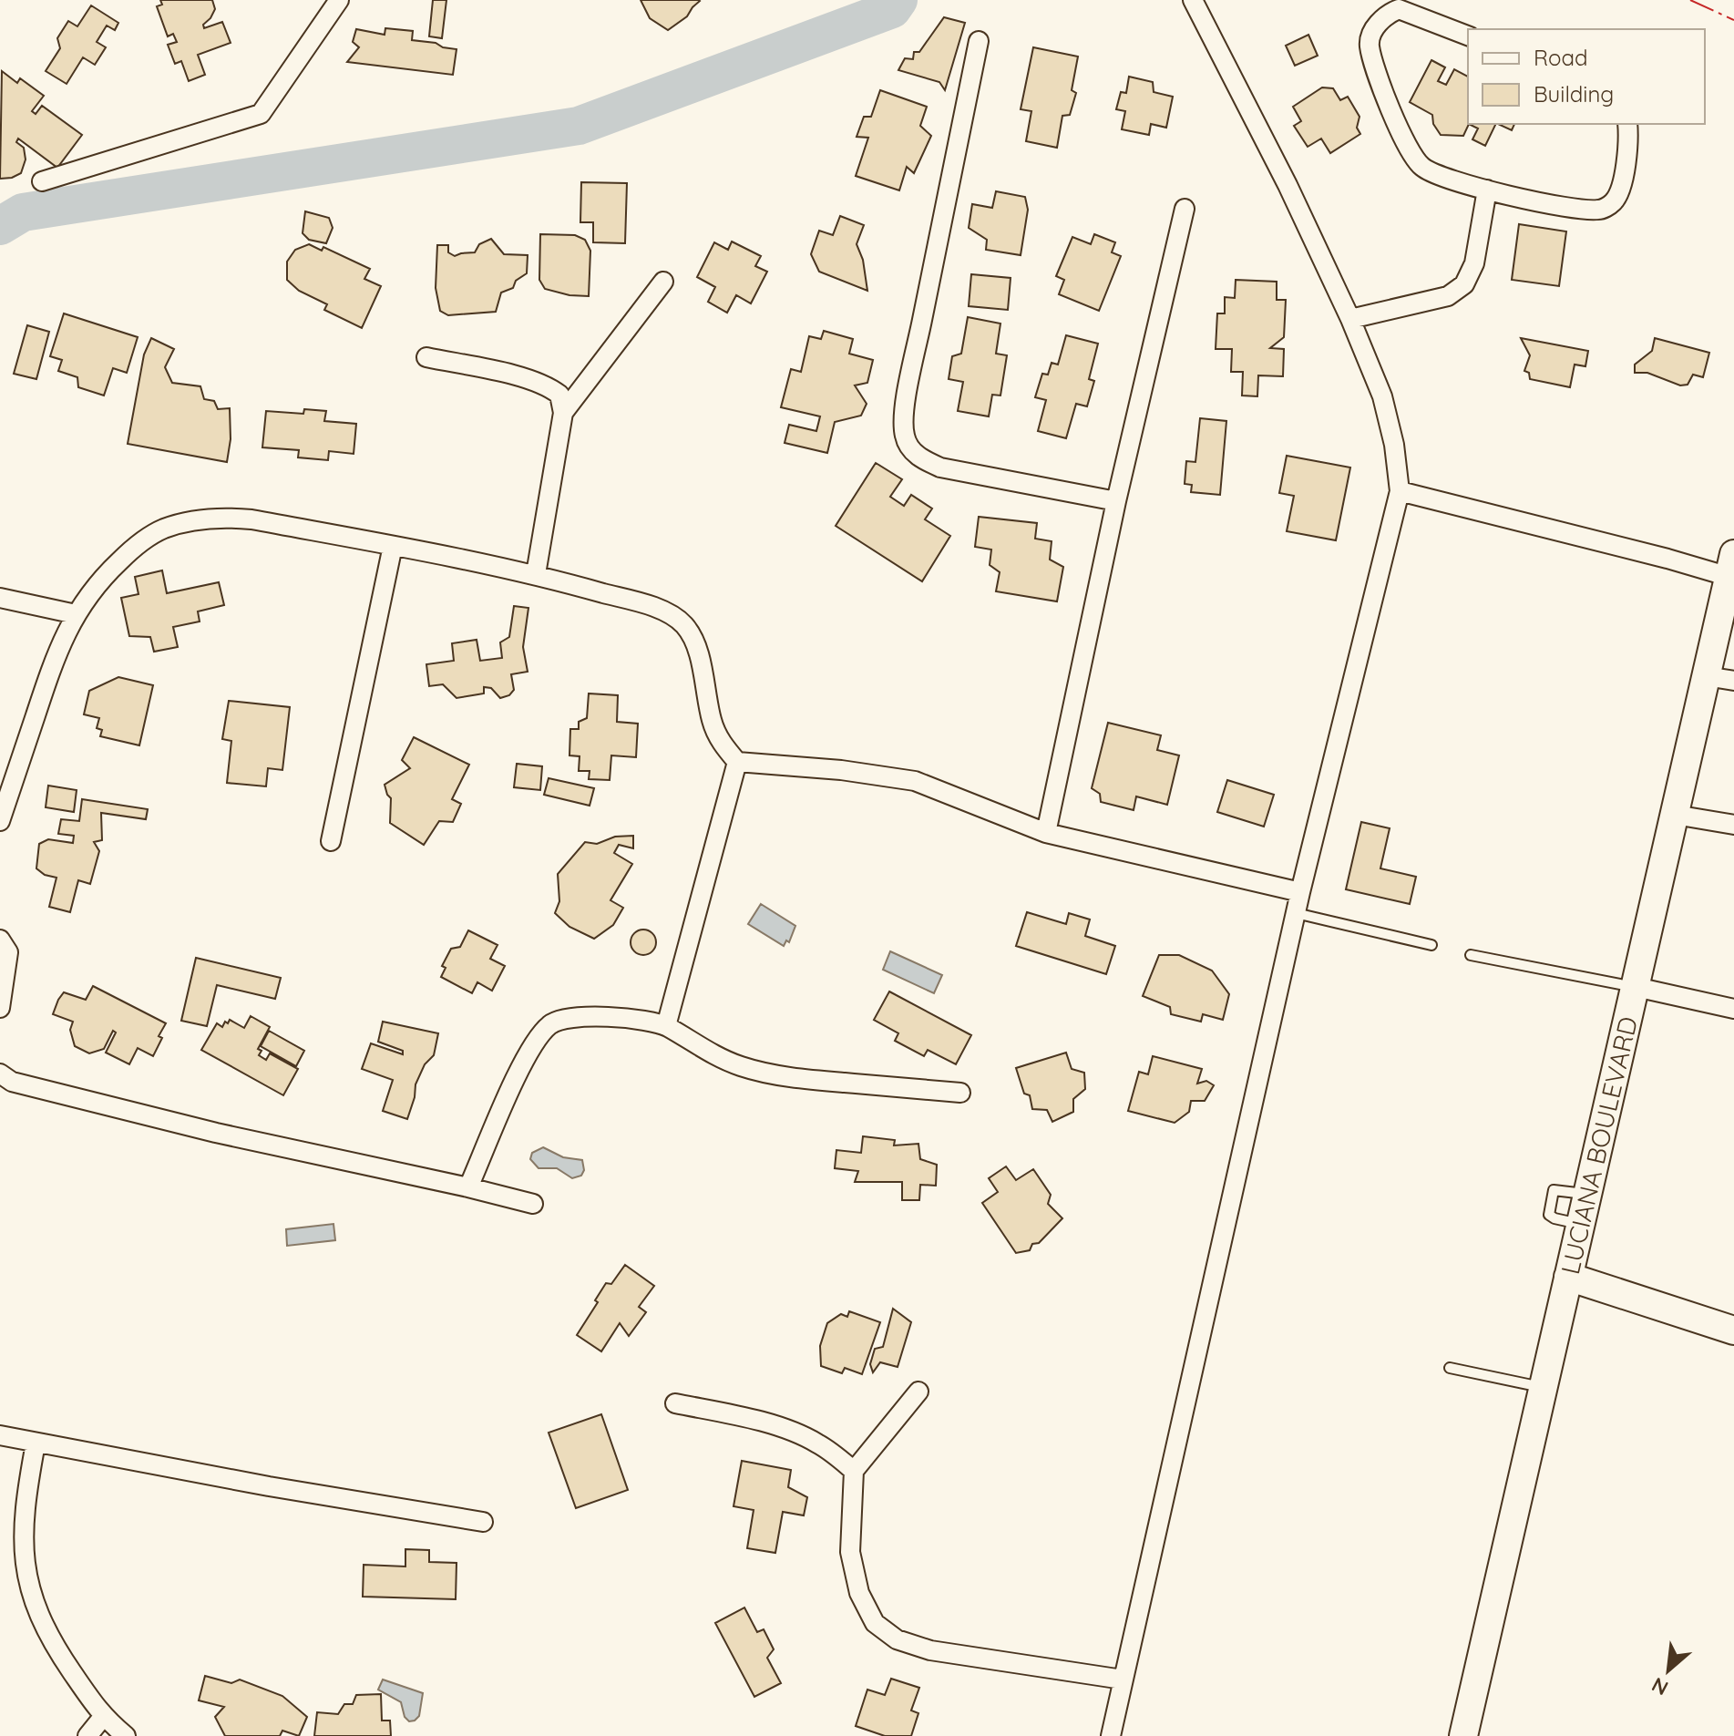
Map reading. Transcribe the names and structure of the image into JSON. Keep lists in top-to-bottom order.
{
  "streets": {
    "street": ["LUCIANA BOULEVARD"]
  },
  "legend": ["Road", "Building"],
  "north": "bottom left"
}
